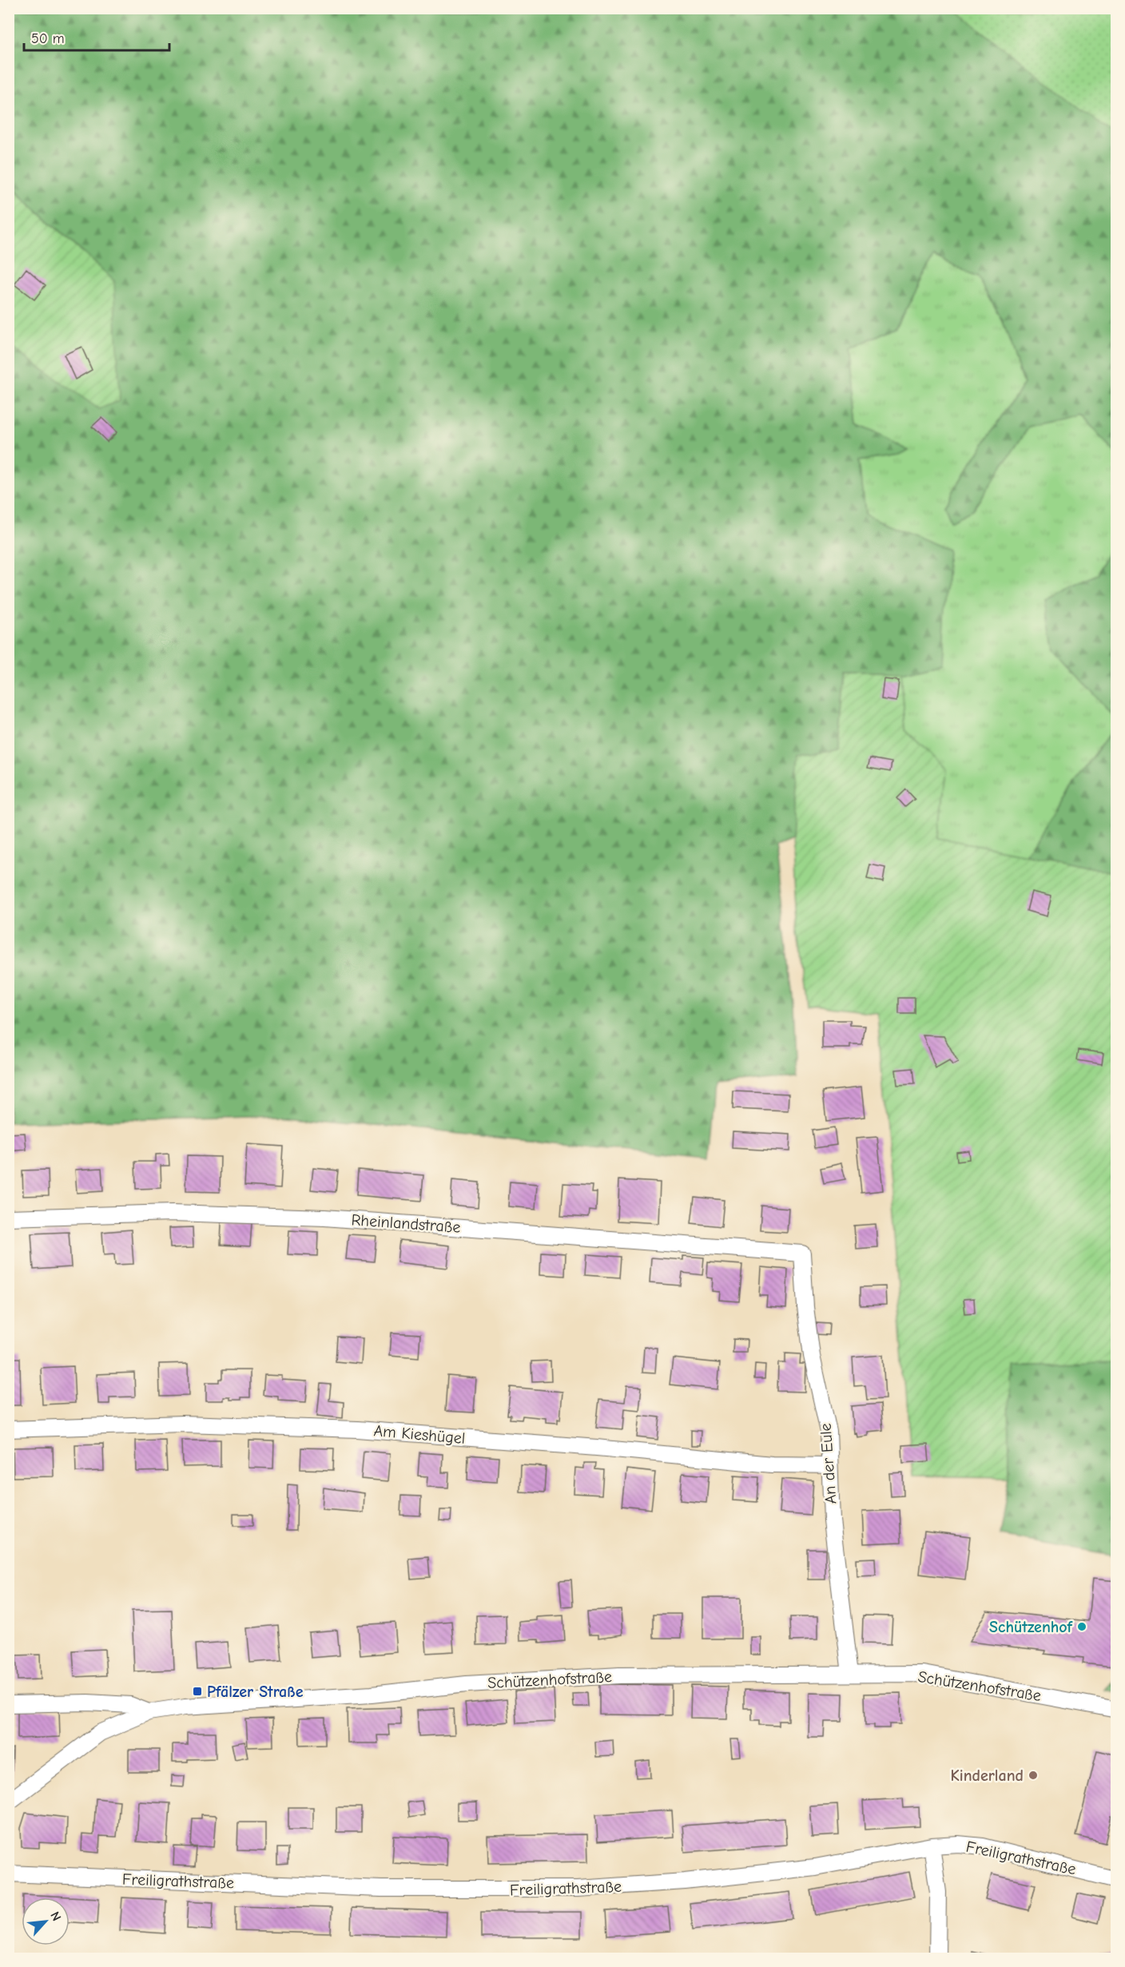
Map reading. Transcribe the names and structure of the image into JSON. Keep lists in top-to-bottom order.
{
  "streets": {
    "street": [
      "Rheinlandstraße",
      "Am Kieshügel",
      "An der Eule",
      "Schützenhofstraße",
      "Freiligrathstraße"
    ]
  },
  "crossings": [
    ["Rheinlandstraße", "An der Eule"],
    ["Am Kieshügel", "An der Eule"],
    ["An der Eule", "Schützenhofstraße"]
  ],
  "places": {
    "other": ["Schützenhof", "Kinderland"],
    "transit": ["Pfälzer Straße"]
  },
  "scale_bar": "50 m",
  "north": "top right"
}
